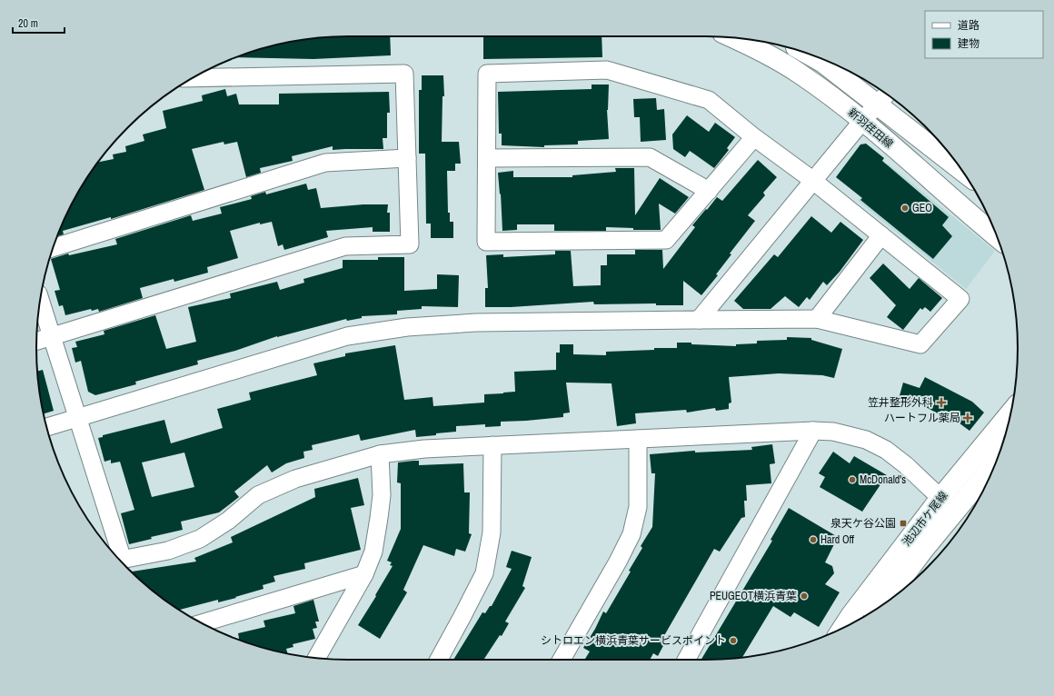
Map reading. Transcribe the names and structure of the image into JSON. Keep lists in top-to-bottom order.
{
  "streets": {
    "street": ["新羽荏田線", "池辺市ケ尾線"]
  },
  "places": {
    "other": [
      "GEO",
      "McDonald's",
      "Hard Off",
      "PEUGEOT横浜青葉",
      "シトロエン横浜青葉サービスポイント"
    ],
    "health": ["笠井整形外科", "ハートフル薬局"],
    "transit": ["泉天ケ谷公園"]
  },
  "legend": ["道路", "建物"],
  "scale_bar": "20 m"
}
